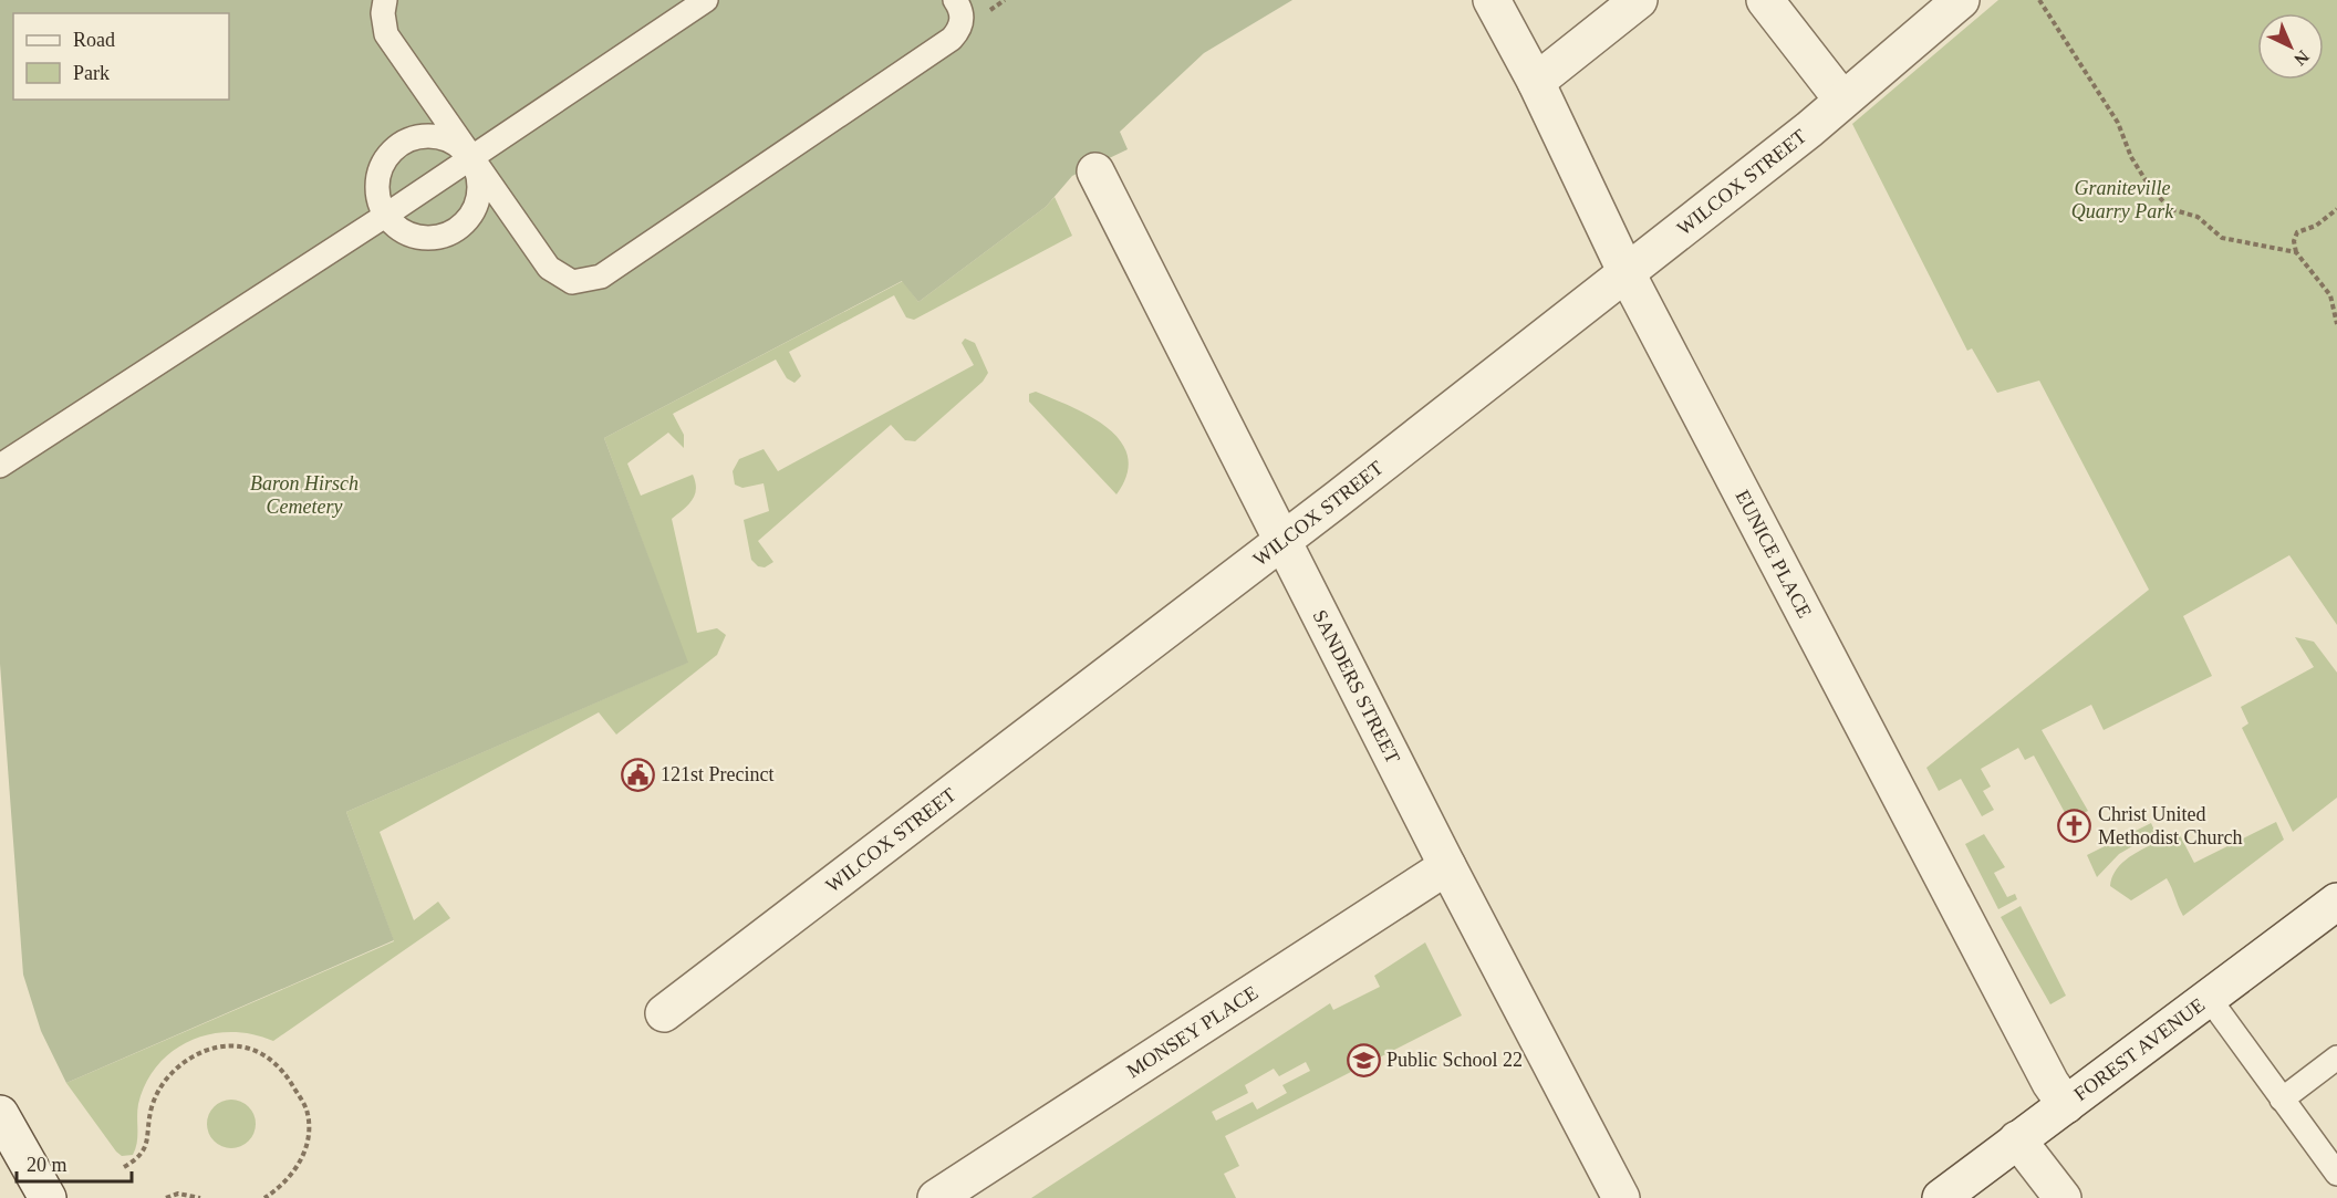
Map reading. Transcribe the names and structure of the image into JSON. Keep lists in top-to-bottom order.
{
  "streets": {
    "street": [
      "WILCOX STREET",
      "EUNICE PLACE",
      "SANDERS STREET",
      "MONSEY PLACE",
      "FOREST AVENUE"
    ]
  },
  "crossings": [
    ["WILCOX STREET", "EUNICE PLACE"],
    ["WILCOX STREET", "SANDERS STREET"],
    ["EUNICE PLACE", "FOREST AVENUE"],
    ["SANDERS STREET", "MONSEY PLACE"]
  ],
  "parks": ["Graniteville Quarry Park", "Baron Hirsch Cemetery"],
  "places": {
    "public building": ["121st Precinct"],
    "church": ["Christ United Methodist Church"],
    "school or university": ["Public School 22"]
  },
  "legend": ["Road", "Park"],
  "scale_bar": "20 m",
  "north": "bottom right"
}
